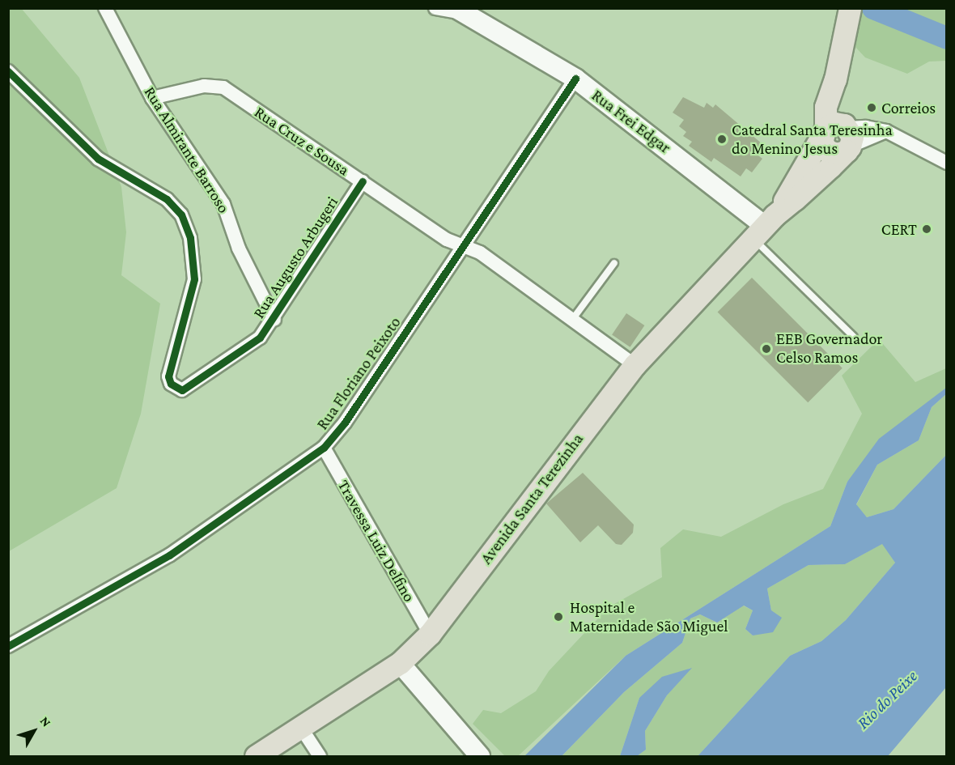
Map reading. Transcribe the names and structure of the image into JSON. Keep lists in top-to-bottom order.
{
  "streets": {
    "main road": ["Avenida Santa Terezinha"],
    "street": [
      "Rua Frei Edgar",
      "Rua Cruz e Sousa",
      "Rua Almirante Barroso",
      "Rua Augusto Arbugeri",
      "Rua Floriano Peixoto",
      "Travessa Luiz Delfino"
    ]
  },
  "crossings": [
    ["Rua Frei Edgar", "Rua Floriano Peixoto"],
    ["Rua Frei Edgar", "Avenida Santa Terezinha"],
    ["Rua Cruz e Sousa", "Rua Almirante Barroso"],
    ["Rua Cruz e Sousa", "Rua Augusto Arbugeri"],
    ["Rua Cruz e Sousa", "Rua Floriano Peixoto"],
    ["Rua Cruz e Sousa", "Avenida Santa Terezinha"],
    ["Rua Almirante Barroso", "Rua Augusto Arbugeri"],
    ["Rua Floriano Peixoto", "Travessa Luiz Delfino"],
    ["Avenida Santa Terezinha", "Travessa Luiz Delfino"]
  ],
  "water": ["Rio do Peixe"],
  "places": [
    "Correios",
    "Catedral Santa Teresinha do Menino Jesus",
    "CERT",
    "EEB Governador Celso Ramos",
    "Hospital e Maternidade São Miguel"
  ],
  "north": "top right"
}
